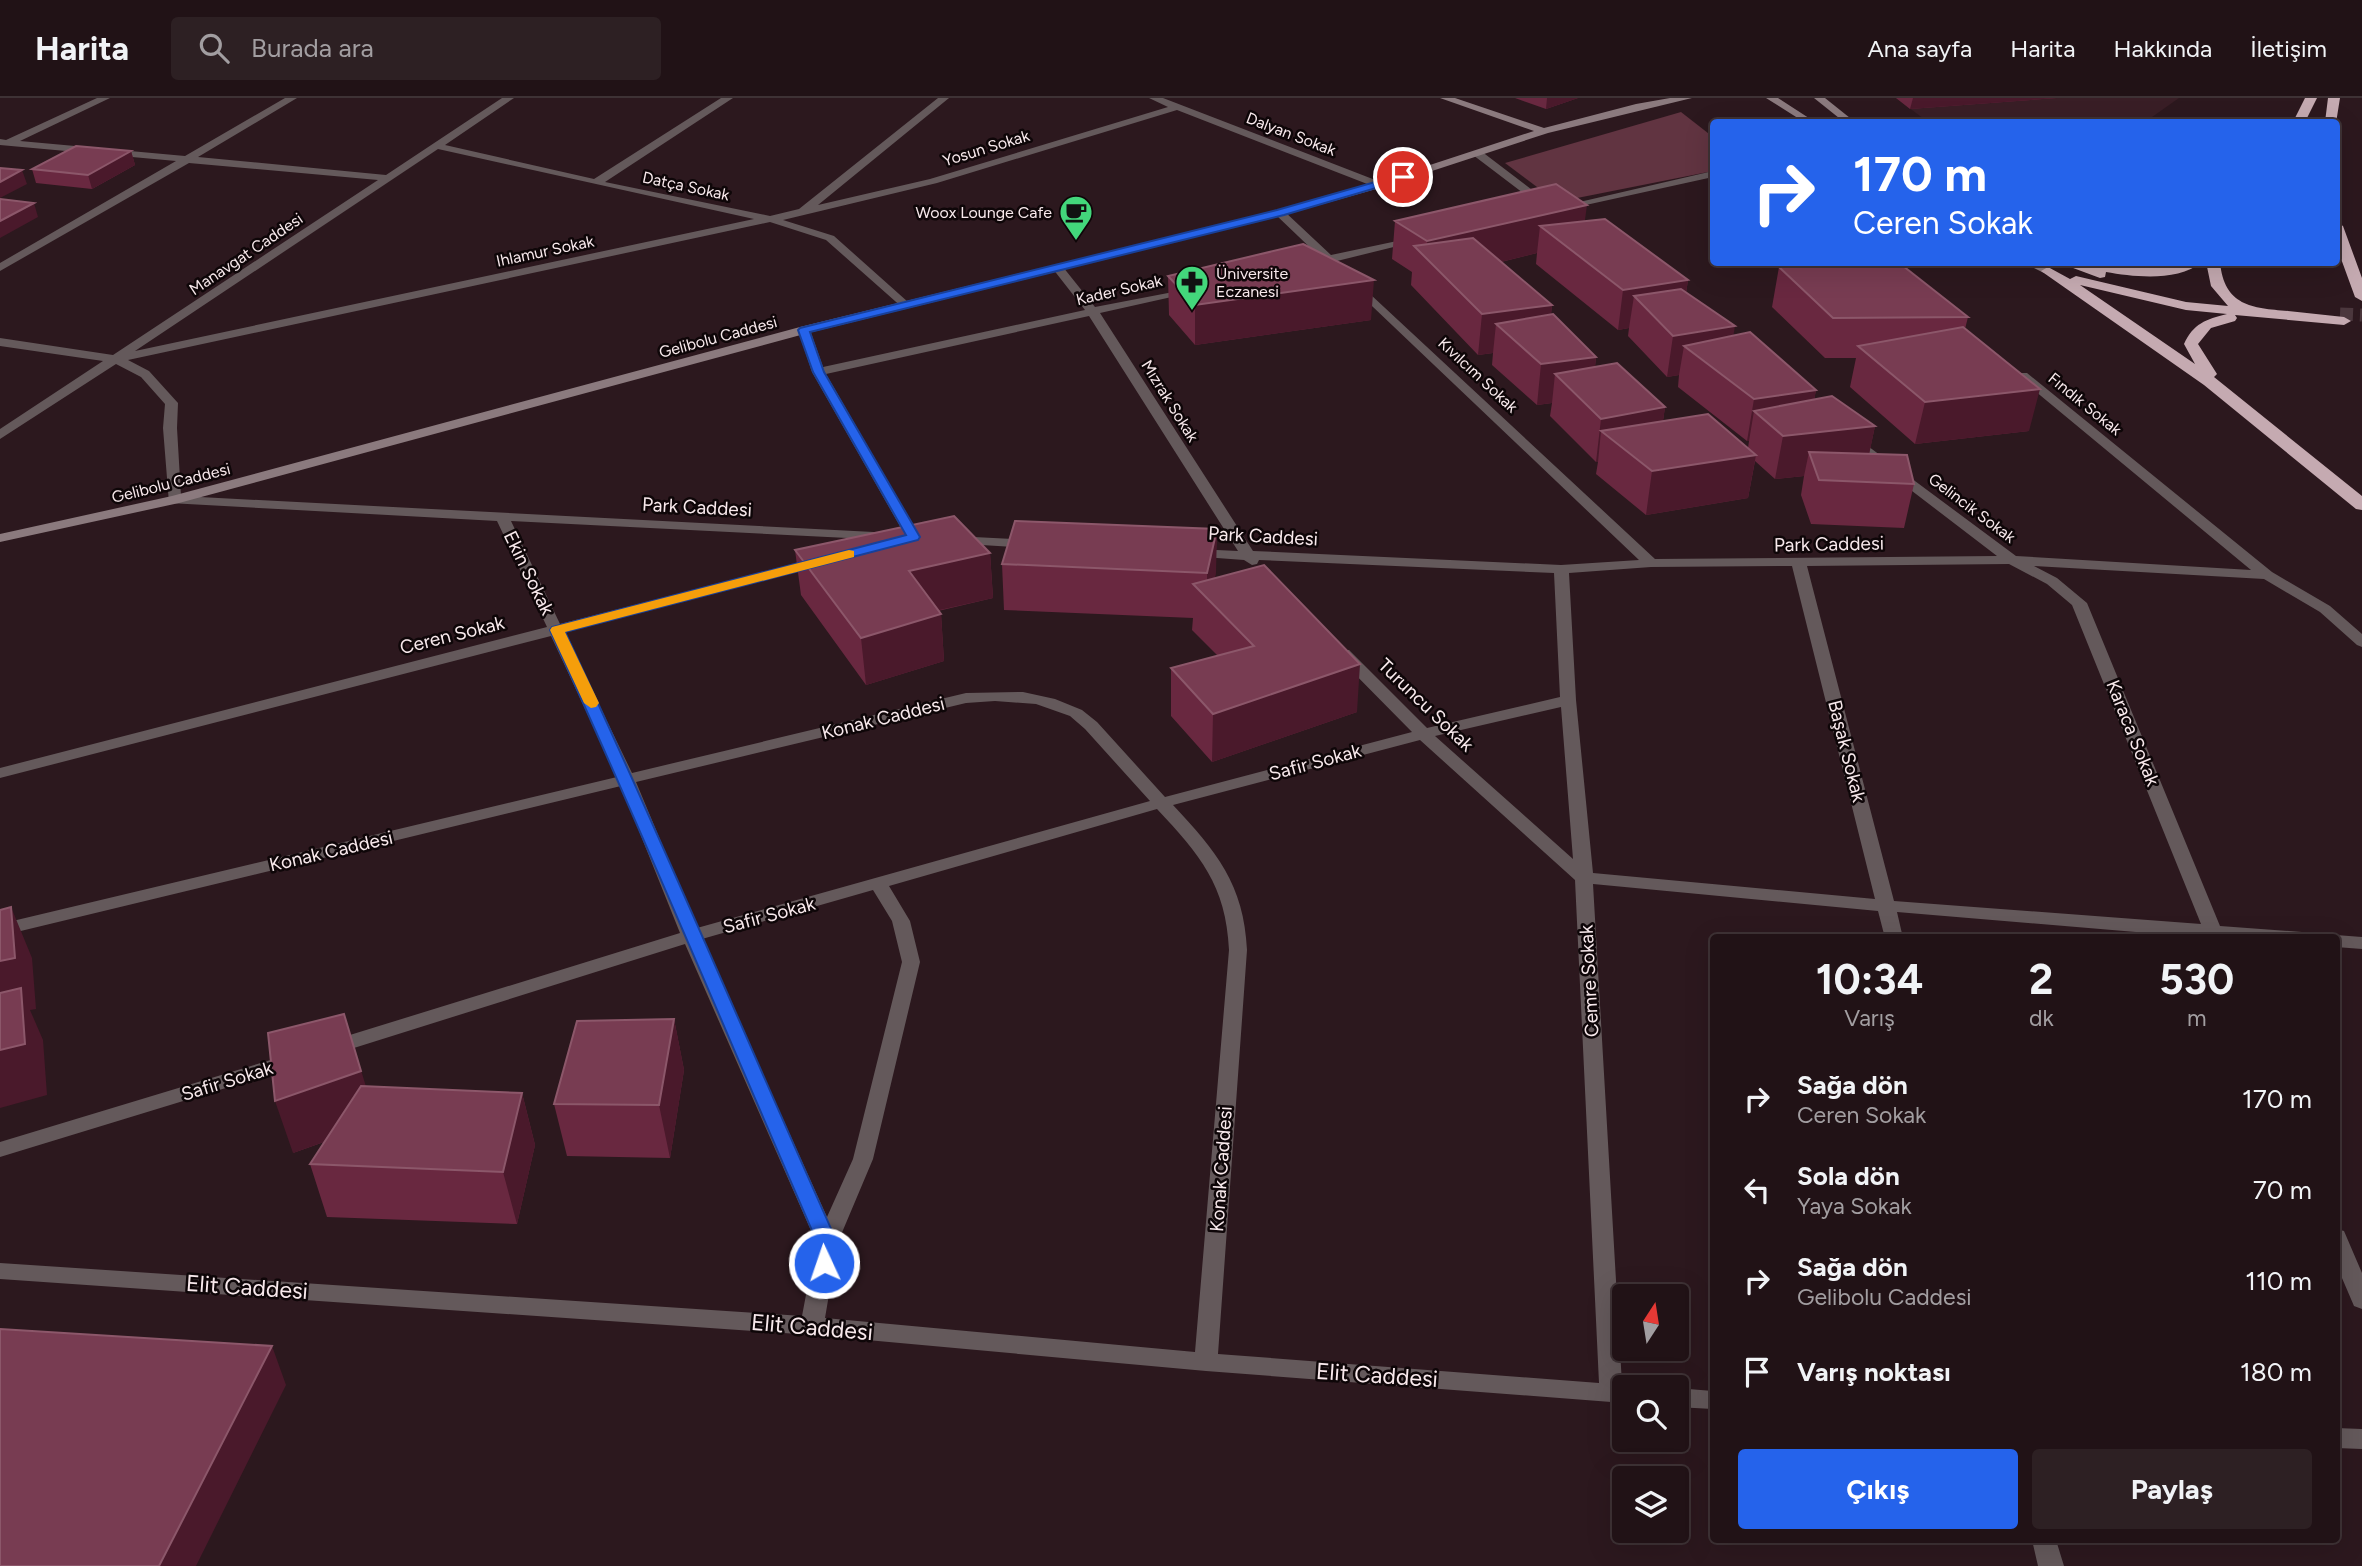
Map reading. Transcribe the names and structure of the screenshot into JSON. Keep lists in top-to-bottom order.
{
  "streets": {
    "street": [
      "Dalyan Sokak",
      "Yosun Sokak",
      "Datça Sokak",
      "Ihlamur Sokak",
      "Manavgat Caddesi",
      "Kader Sokak",
      "Gelibolu Caddesi",
      "Kıvılcım Sokak",
      "Mızrak Sokak",
      "Fındık Sokak",
      "Park Caddesi",
      "Gelincik Sokak",
      "Ekin Sokak",
      "Ceren Sokak",
      "Turuncu Sokak",
      "Konak Caddesi",
      "Karaca Sokak",
      "Başak Sokak",
      "Safir Sokak",
      "Cemre Sokak",
      "Elit Caddesi"
    ]
  },
  "crossings": [
    ["Dalyan Sokak", "Yosun Sokak"],
    ["Dalyan Sokak", "Gelibolu Caddesi"],
    ["Yosun Sokak", "Ihlamur Sokak"],
    ["Datça Sokak", "Ihlamur Sokak"],
    ["Datça Sokak", "Manavgat Caddesi"],
    ["Datça Sokak", "Gelibolu Caddesi"],
    ["Ihlamur Sokak", "Manavgat Caddesi"],
    ["Kader Sokak", "Mızrak Sokak"],
    ["Gelibolu Caddesi", "Kıvılcım Sokak"],
    ["Gelibolu Caddesi", "Mızrak Sokak"],
    ["Gelibolu Caddesi", "Park Caddesi"],
    ["Kıvılcım Sokak", "Park Caddesi"],
    ["Mızrak Sokak", "Park Caddesi"],
    ["Fındık Sokak", "Park Caddesi"],
    ["Park Caddesi", "Gelincik Sokak"],
    ["Park Caddesi", "Ekin Sokak"],
    ["Park Caddesi", "Karaca Sokak"],
    ["Park Caddesi", "Başak Sokak"],
    ["Park Caddesi", "Cemre Sokak"],
    ["Gelincik Sokak", "Karaca Sokak"],
    ["Ekin Sokak", "Ceren Sokak"],
    ["Ekin Sokak", "Konak Caddesi"],
    ["Ekin Sokak", "Safir Sokak"],
    ["Turuncu Sokak", "Safir Sokak"],
    ["Turuncu Sokak", "Cemre Sokak"],
    ["Konak Caddesi", "Safir Sokak"],
    ["Konak Caddesi", "Elit Caddesi"],
    ["Safir Sokak", "Cemre Sokak"]
  ],
  "places": {
    "cafe": ["Woox Lounge Cafe"],
    "pharmacy": ["Üniversite Eczanesi"]
  },
  "north": "top",
  "page": {
    "header": "Harita",
    "search": "Burada ara",
    "nav": [
      "Ana sayfa",
      "Harita",
      "Hakkında",
      "İletişim"
    ],
    "turn": ["170 m", "Ceren Sokak"],
    "eta": [
      "10:34",
      "Varış",
      "2",
      "dk",
      "530",
      "m"
    ],
    "list": [
      {
        "name": "Sağa dön",
        "note": "Ceren Sokak",
        "value": "170 m"
      },
      {
        "name": "Sola dön",
        "note": "Yaya Sokak",
        "value": "70 m"
      },
      {
        "name": "Sağa dön",
        "note": "Gelibolu Caddesi",
        "value": "110 m"
      },
      {
        "name": "Varış noktası",
        "value": "180 m"
      }
    ],
    "buttons": ["Çıkış", "Paylaş"]
  }
}
